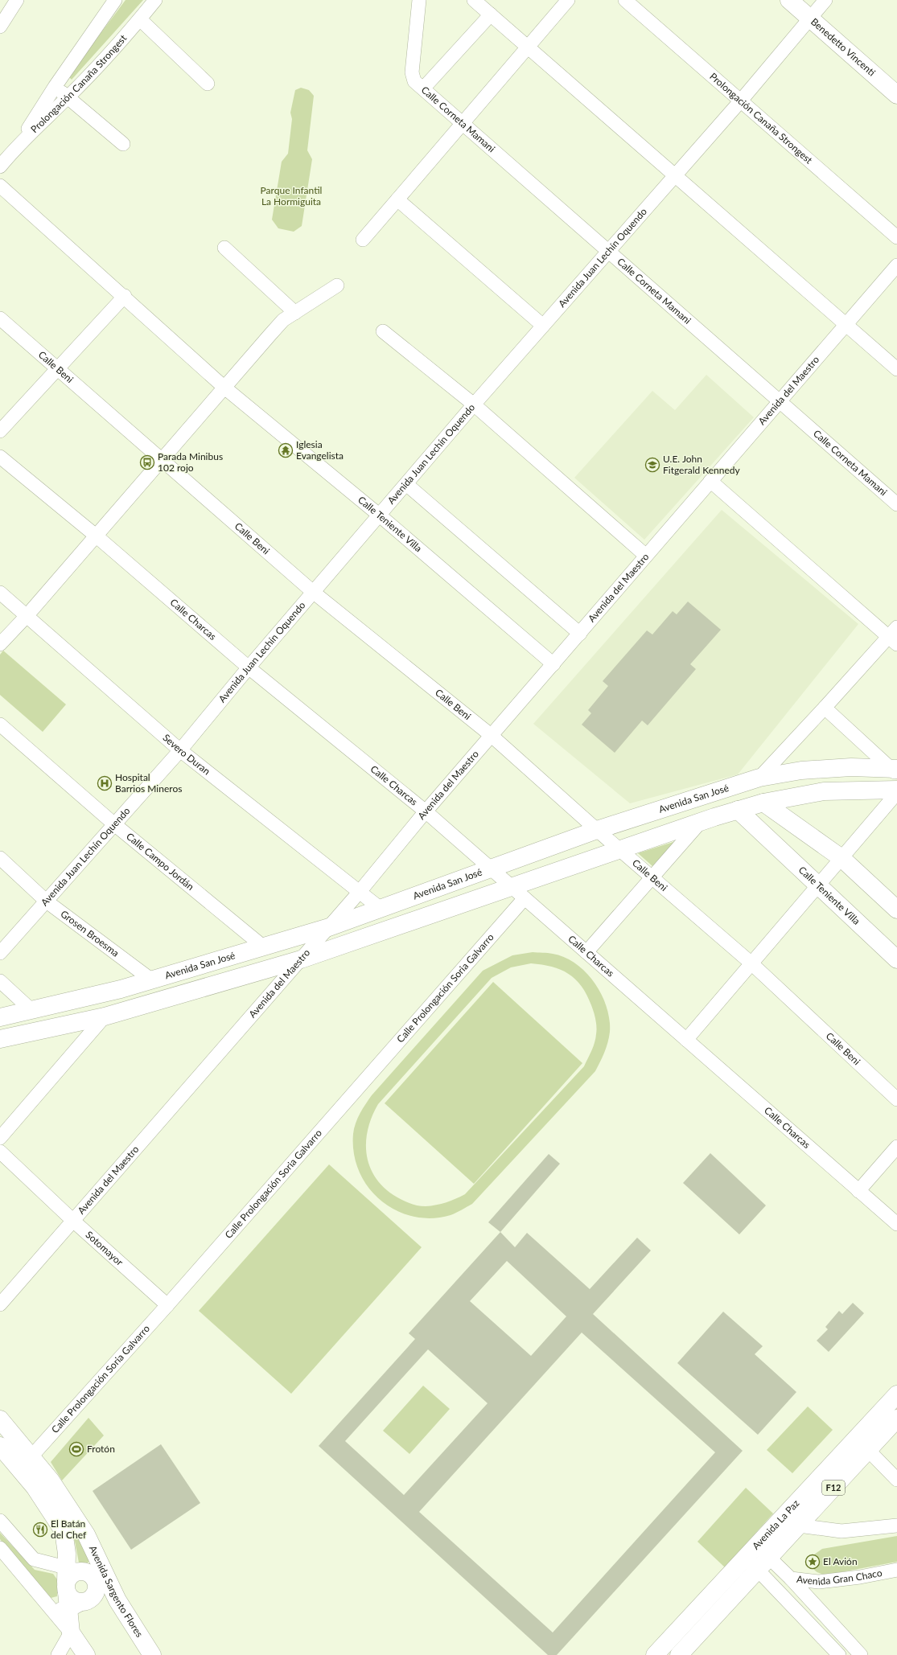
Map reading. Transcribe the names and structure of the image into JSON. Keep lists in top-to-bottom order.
{
  "streets": {
    "street": [
      "Benedetto Vincenti",
      "Prolongación Canaña Strongest",
      "Calle Corneta Mamani",
      "Avenida Juan Lechín Oquendo",
      "Calle Beni",
      "Avenida del Maestro",
      "Calle Teniente Villa",
      "Calle Charcas",
      "Severo Duran",
      "Avenida San José",
      "Calle Campo Jordán",
      "Grosen Broesma",
      "Calle Prolongación Soria Galvarro",
      "Sotomayor",
      "F12",
      "Avenida La Paz",
      "Avenida Gran Chaco",
      "Avenida Sargento Flores"
    ]
  },
  "crossings": [
    ["Benedetto Vincenti", "Avenida Juan Lechín Oquendo"],
    ["Prolongación Canaña Strongest", "Avenida Juan Lechín Oquendo"],
    ["Calle Corneta Mamani", "Avenida Juan Lechín Oquendo"],
    ["Calle Corneta Mamani", "Avenida del Maestro"],
    ["Avenida Juan Lechín Oquendo", "Calle Beni"],
    ["Avenida Juan Lechín Oquendo", "Calle Teniente Villa"],
    ["Avenida Juan Lechín Oquendo", "Calle Charcas"],
    ["Avenida Juan Lechín Oquendo", "Severo Duran"],
    ["Avenida Juan Lechín Oquendo", "Calle Campo Jordán"],
    ["Avenida Juan Lechín Oquendo", "Grosen Broesma"],
    ["Calle Beni", "Avenida del Maestro"],
    ["Calle Beni", "Avenida San José"],
    ["Avenida del Maestro", "Calle Teniente Villa"],
    ["Avenida del Maestro", "Calle Charcas"],
    ["Avenida del Maestro", "Severo Duran"],
    ["Avenida del Maestro", "Avenida San José"],
    ["Avenida del Maestro", "Sotomayor"],
    ["Calle Charcas", "Avenida San José"],
    ["Calle Charcas", "Calle Prolongación Soria Galvarro"],
    ["Severo Duran", "Avenida San José"],
    ["Avenida San José", "Calle Campo Jordán"],
    ["Avenida San José", "Grosen Broesma"],
    ["Calle Prolongación Soria Galvarro", "Sotomayor"],
    ["Calle Prolongación Soria Galvarro", "Avenida Sargento Flores"],
    ["Avenida La Paz", "Avenida Gran Chaco"]
  ],
  "parks": ["Parque Infantil La Hormiguita"],
  "places": {
    "temple": ["Iglesia Evangelista"],
    "bus stop": ["Parada Minibus 102 rojo"],
    "school or university": ["U.E. John Fitgerald Kennedy"],
    "hospital": ["Hospital Barrios Mineros"],
    "sports": ["Frotón"],
    "restaurant": ["El Batán del Chef"],
    "place": ["El Avión"]
  }
}
